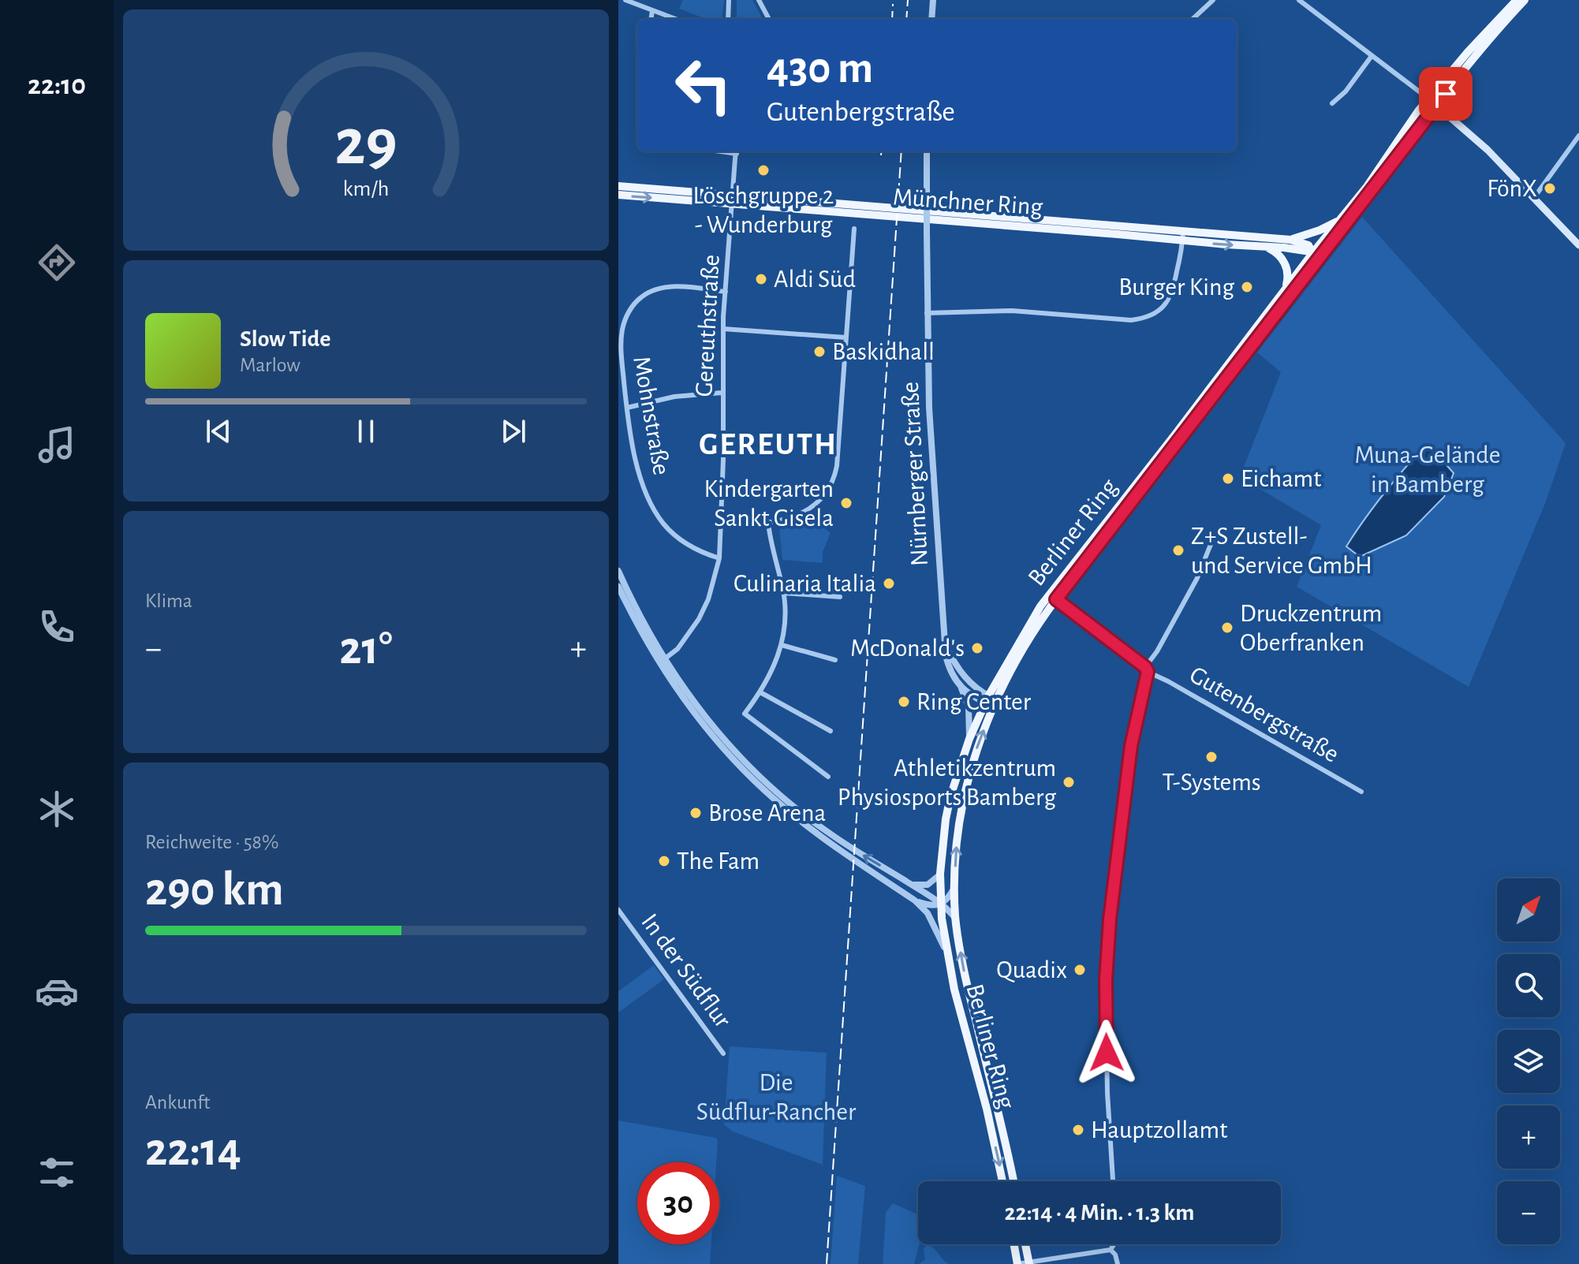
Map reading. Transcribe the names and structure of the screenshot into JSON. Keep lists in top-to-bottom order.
{
  "streets": {
    "main road": ["Münchner Ring", "Berliner Ring"],
    "street": [
      "Gereuthstraße",
      "Mohnstraße",
      "Nürnberger Straße",
      "Gutenbergstraße",
      "In der Südflur"
    ]
  },
  "crossings": [
    ["Münchner Ring", "Gereuthstraße"],
    ["Münchner Ring", "Berliner Ring"],
    ["Gereuthstraße", "Mohnstraße"],
    ["Nürnberger Straße", "Berliner Ring"],
    ["Berliner Ring", "Gutenbergstraße"]
  ],
  "districts": ["GEREUTH"],
  "parks": ["Muna-Gelände in Bamberg", "Die Südflur-Rancher"],
  "places": [
    "Löschgruppe 2 - Wunderburg",
    "FönX",
    "Aldi Süd",
    "Burger King",
    "Baskidhall",
    "Eichamt",
    "Kindergarten Sankt Gisela",
    "Z+S Zustell- und Service GmbH",
    "Culinaria Italia",
    "Druckzentrum Oberfranken",
    "McDonald's",
    "Ring Center",
    "T-Systems",
    "Athletikzentrum Physiosports Bamberg",
    "Brose Arena",
    "The Fam",
    "Quadix",
    "Hauptzollamt"
  ],
  "north": "top right",
  "page": {
    "tabs": "22:10",
    "turn": ["430 m", "Gutenbergstraße"],
    "song": ["Slow Tide", "Marlow"],
    "tile": [
      "Klima",
      ["Reichweite · 58%", "290 km"],
      ["Ankunft", "22:14"]
    ],
    "heat": ["−", "21°", "+"],
    "map_buttons": ["+", "−"],
    "limit": "30",
    "trip": "22:14 · 4 Min. · 1.3 km",
    "gauge": ["29", "km/h"]
  }
}
